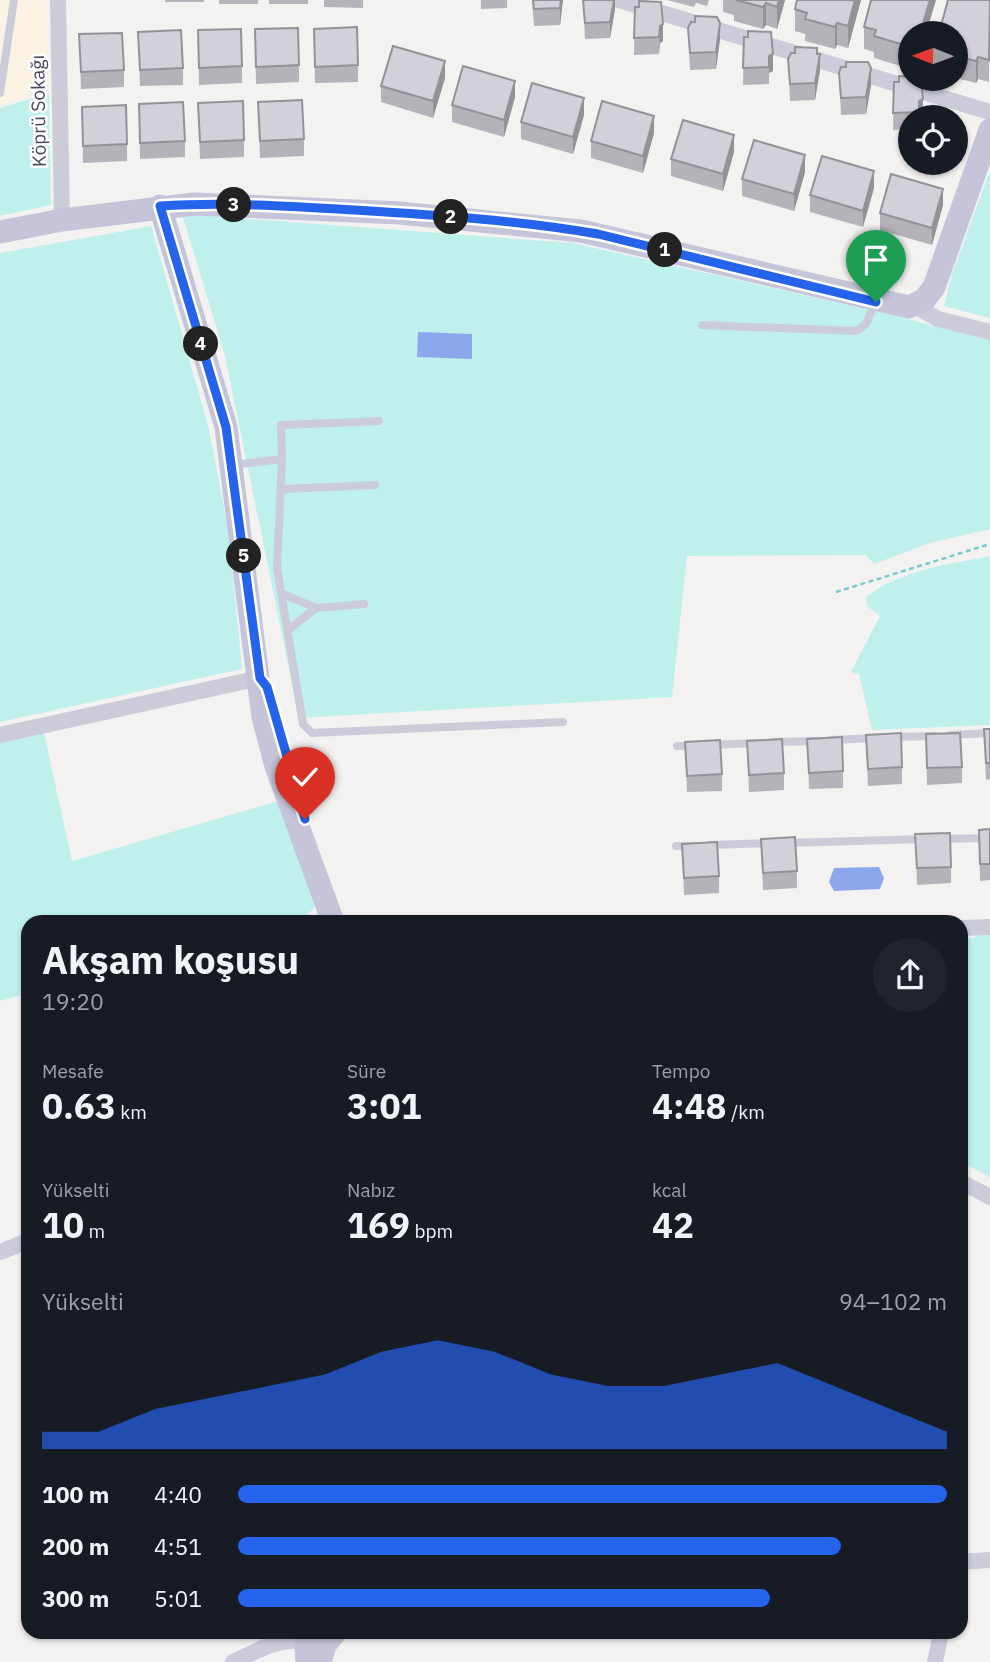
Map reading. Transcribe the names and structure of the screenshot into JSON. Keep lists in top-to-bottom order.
{
  "streets": {
    "street": ["Köprü Sokağı"]
  },
  "north": "left",
  "page": {
    "pins": [
      "3",
      "2",
      "1",
      "4",
      "5"
    ],
    "heading": ["Akşam koşusu", "19:20"],
    "stats": [
      ["Mesafe", "0.63 km"],
      ["Süre", "3:01"],
      ["Tempo", "4:48 /km"],
      ["Yükselti", "10 m"],
      ["Nabız", "169 bpm"],
      ["kcal", "42"]
    ],
    "chart": ["Yükselti", "94–102 m"],
    "list": [
      {
        "name": "100 m",
        "note": "4:40"
      },
      {
        "name": "200 m",
        "note": "4:51"
      },
      {
        "name": "300 m",
        "note": "5:01"
      }
    ]
  }
}
